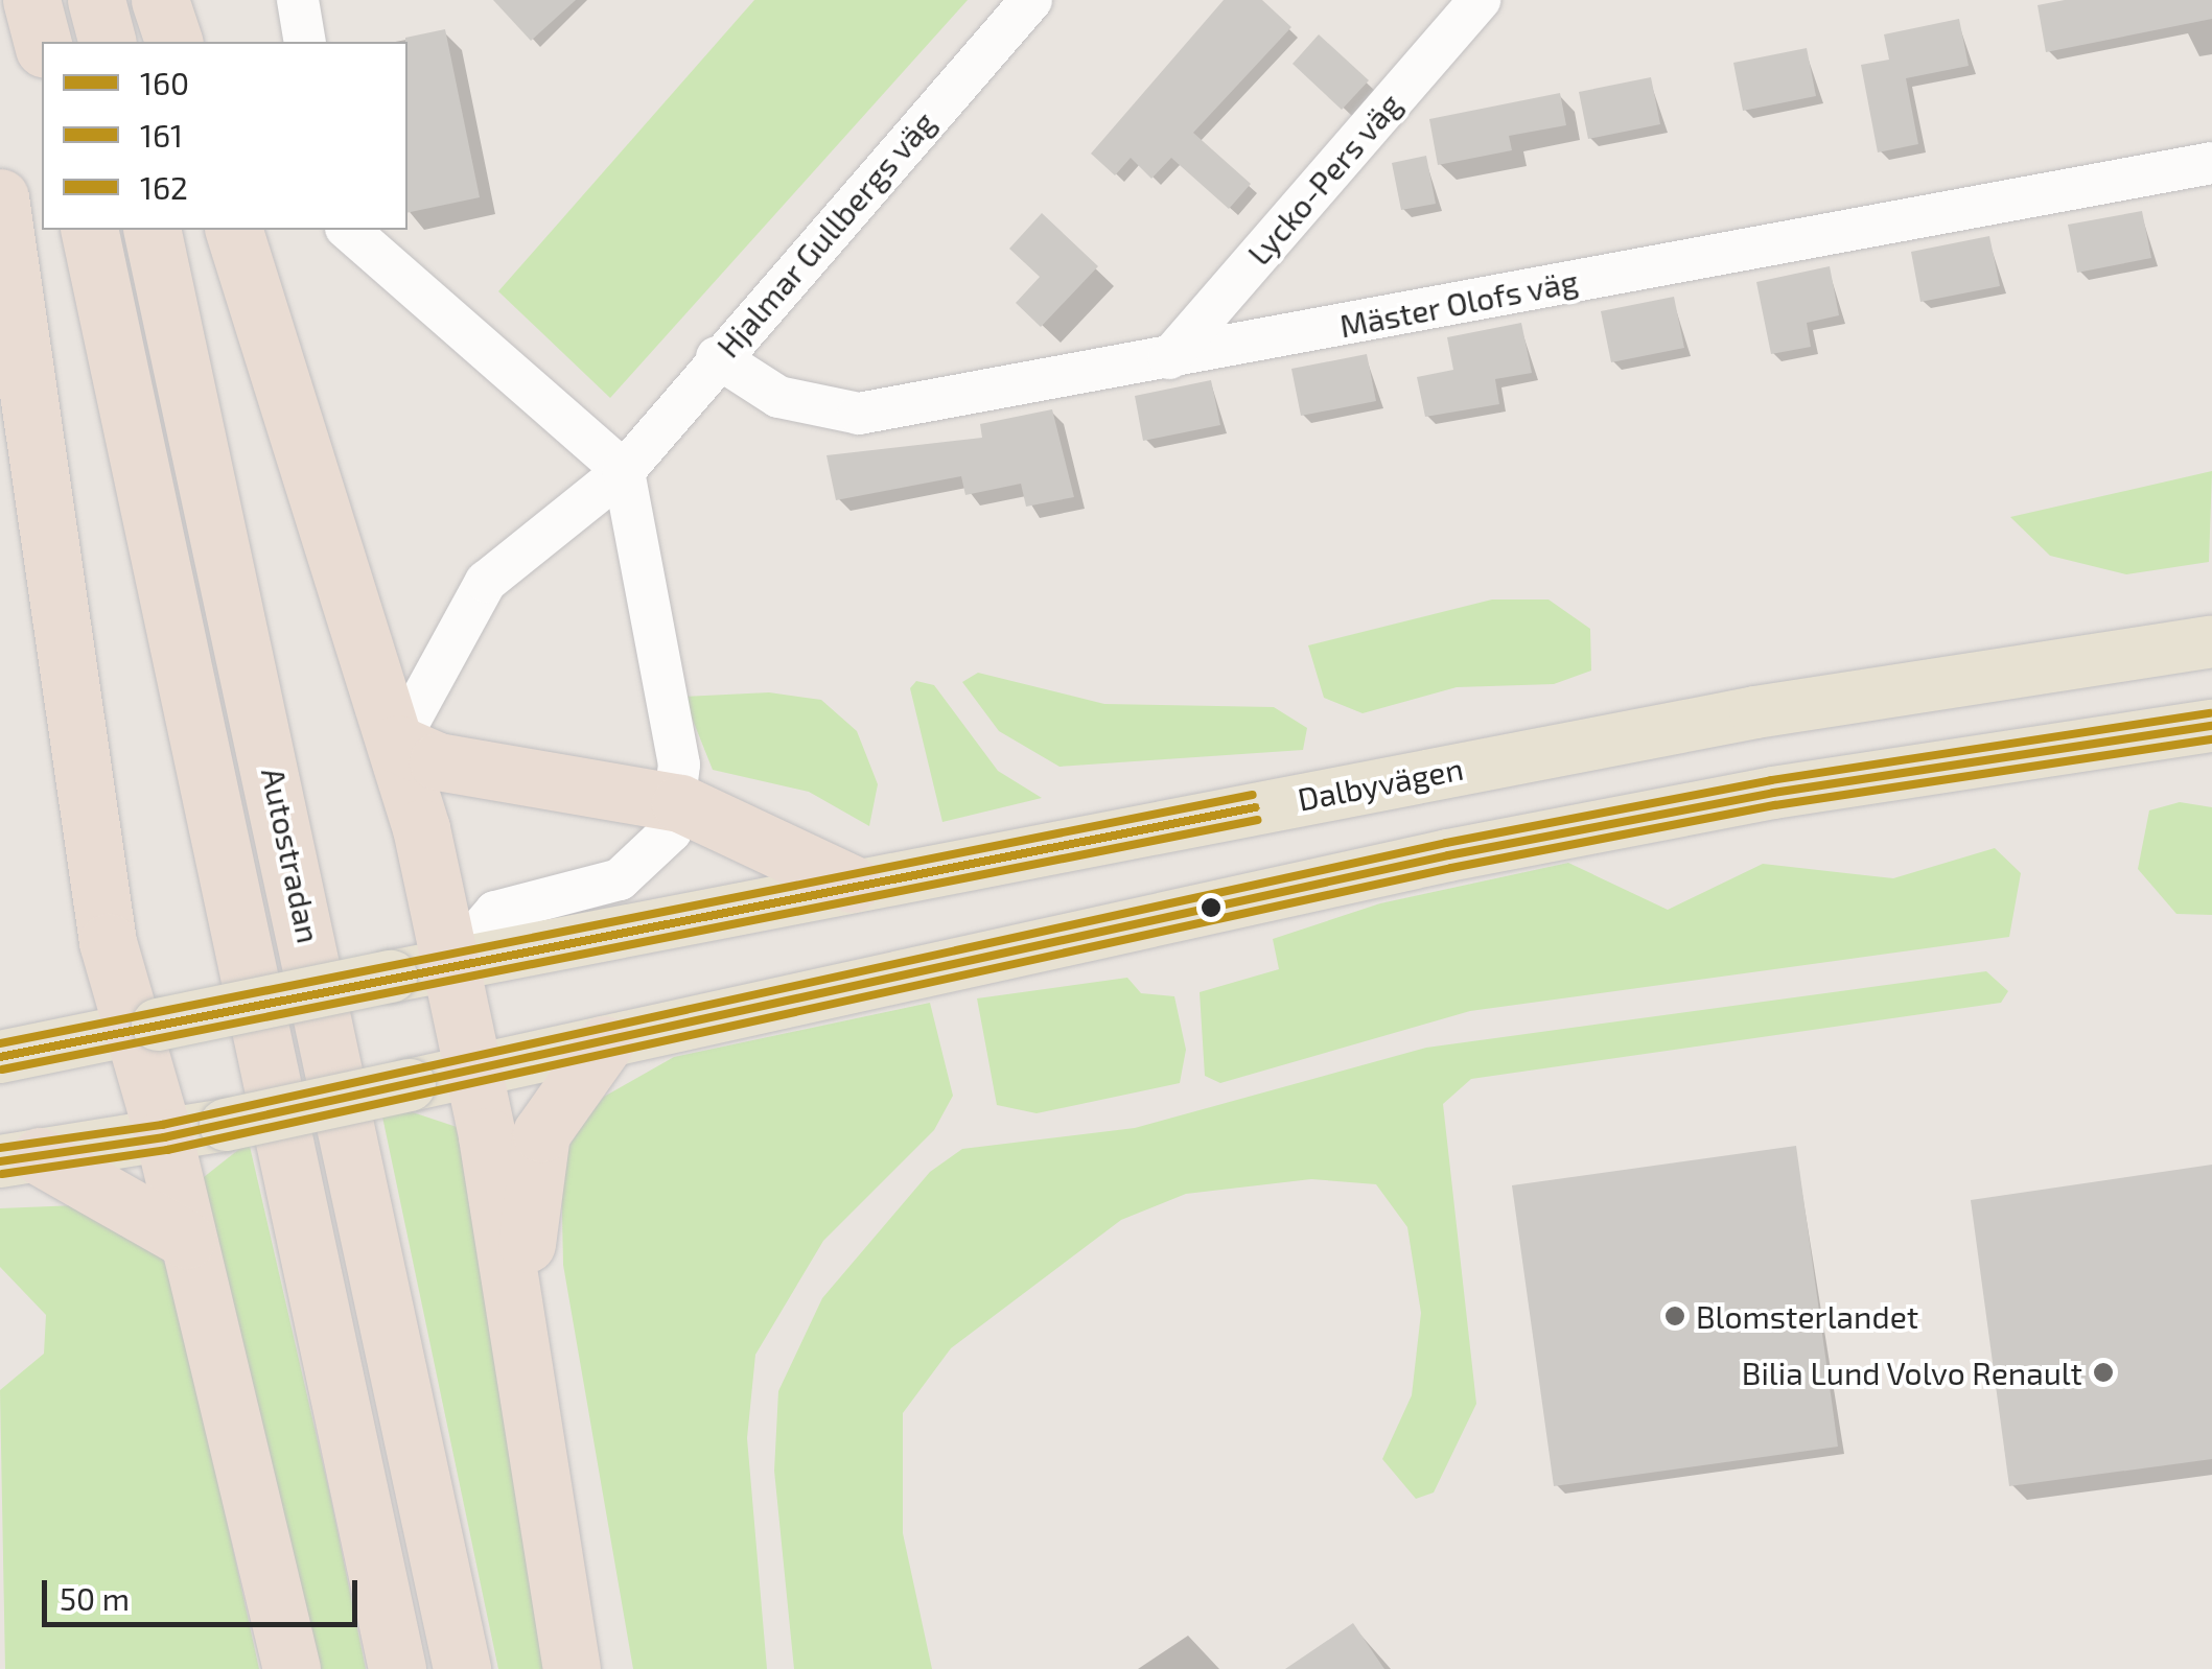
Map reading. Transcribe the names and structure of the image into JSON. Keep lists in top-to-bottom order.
{
  "streets": {
    "highway": ["Autostradan"],
    "main road": ["Dalbyvägen"],
    "street": ["Lycko-Pers väg", "Hjalmar Gullbergs väg", "Mäster Olofs väg"]
  },
  "crossings": [
    ["Lycko-Pers väg", "Mäster Olofs väg"],
    ["Hjalmar Gullbergs väg", "Mäster Olofs väg"]
  ],
  "places": ["Blomsterlandet", "Bilia Lund Volvo Renault"],
  "lines": ["transit line 162", "transit line 160", "transit line 161"],
  "legend": ["160", "161", "162"],
  "scale_bar": "50 m"
}
